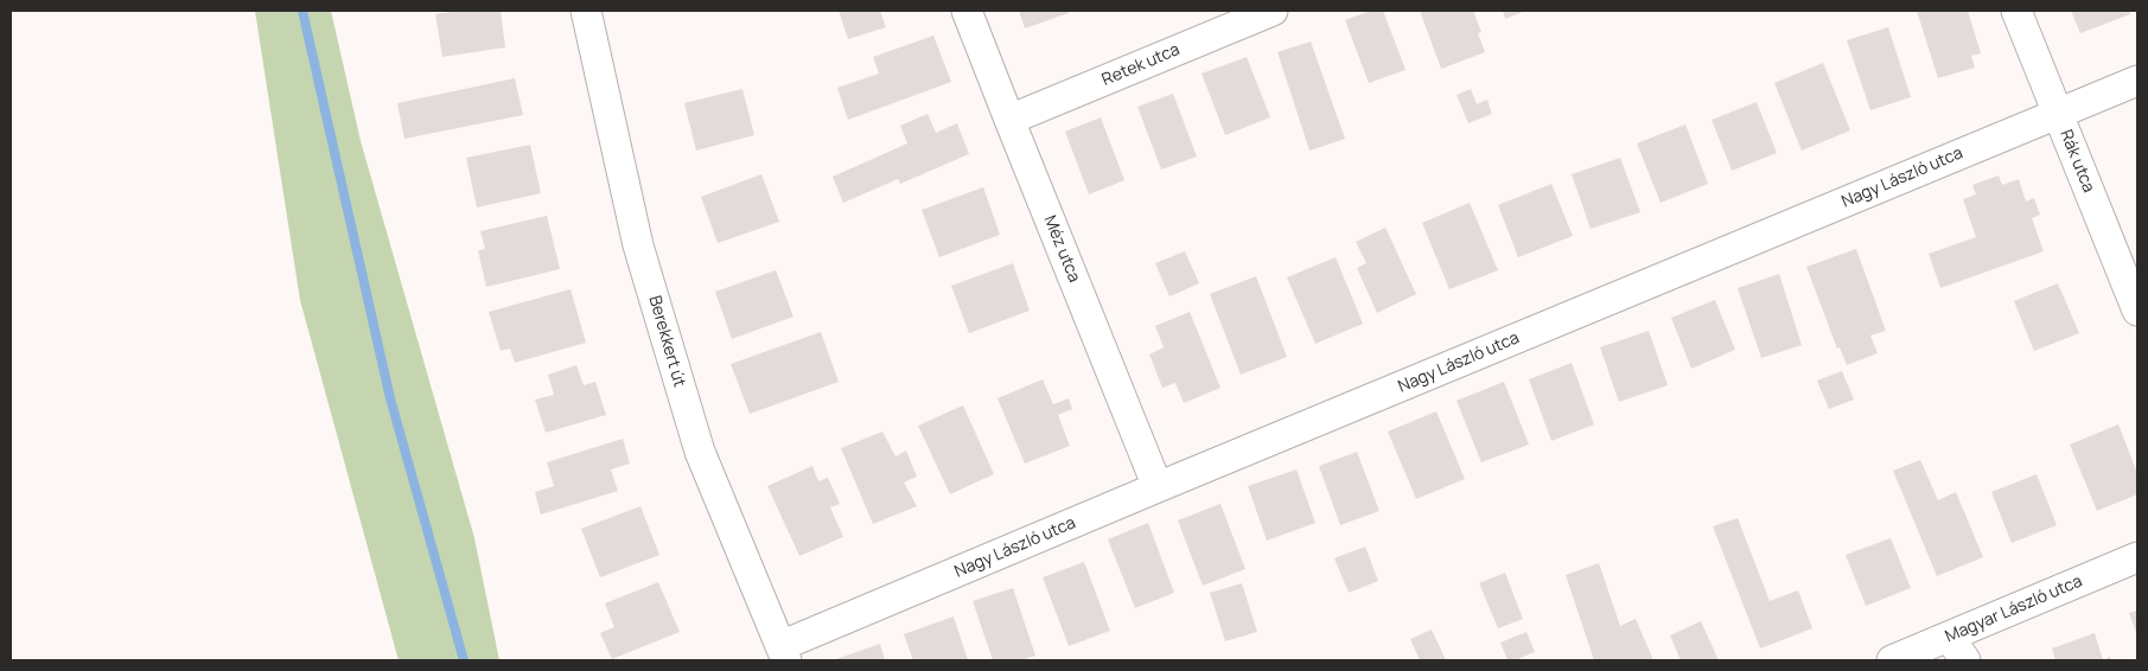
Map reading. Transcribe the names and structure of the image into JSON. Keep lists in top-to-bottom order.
{
  "streets": {
    "street": [
      "Retek utca",
      "Rák utca",
      "Nagy László utca",
      "Méz utca",
      "Berekkert út",
      "Magyar László utca"
    ]
  },
  "crossings": [
    ["Retek utca", "Méz utca"],
    ["Rák utca", "Nagy László utca"],
    ["Nagy László utca", "Méz utca"],
    ["Nagy László utca", "Berekkert út"]
  ]
}
